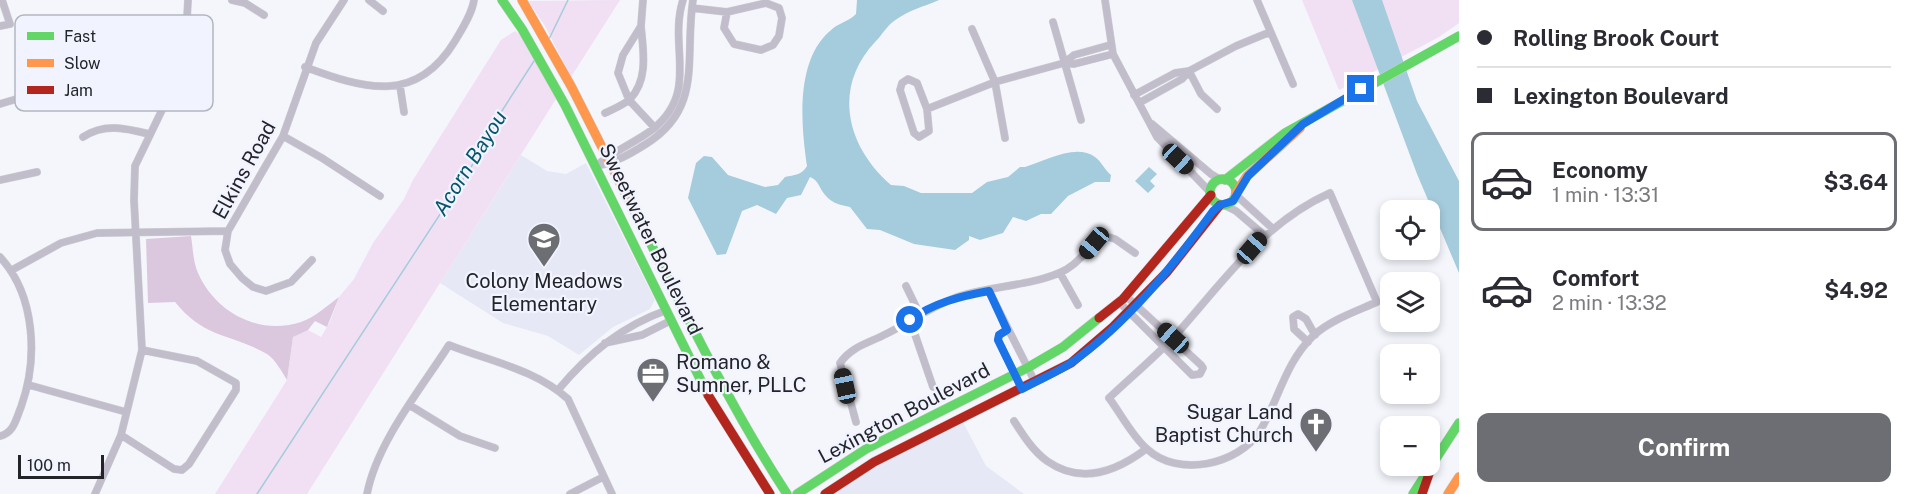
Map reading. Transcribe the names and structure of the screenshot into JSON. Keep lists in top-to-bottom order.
{
  "streets": {
    "main road": ["Sweetwater Boulevard", "Lexington Boulevard"],
    "street": ["Elkins Road"]
  },
  "water": ["Acorn Bayou"],
  "places": {
    "school or university": ["Colony Meadows Elementary"],
    "office": ["Romano & Sumner, PLLC"],
    "church": ["Sugar Land Baptist Church"]
  },
  "legend": ["Fast", "Slow", "Jam"],
  "scale_bar": "100 m",
  "page": {
    "banner": ["Rolling Brook Court", "Lexington Boulevard"],
    "list": [
      {
        "name": "Economy",
        "note": "1 min · 13:31",
        "value": "$3.64"
      },
      {
        "name": "Comfort",
        "note": "2 min · 13:32",
        "value": "$4.92"
      }
    ],
    "map_buttons": ["+", "−"],
    "buttons": "Confirm",
    "scale": "100 m"
  }
}
